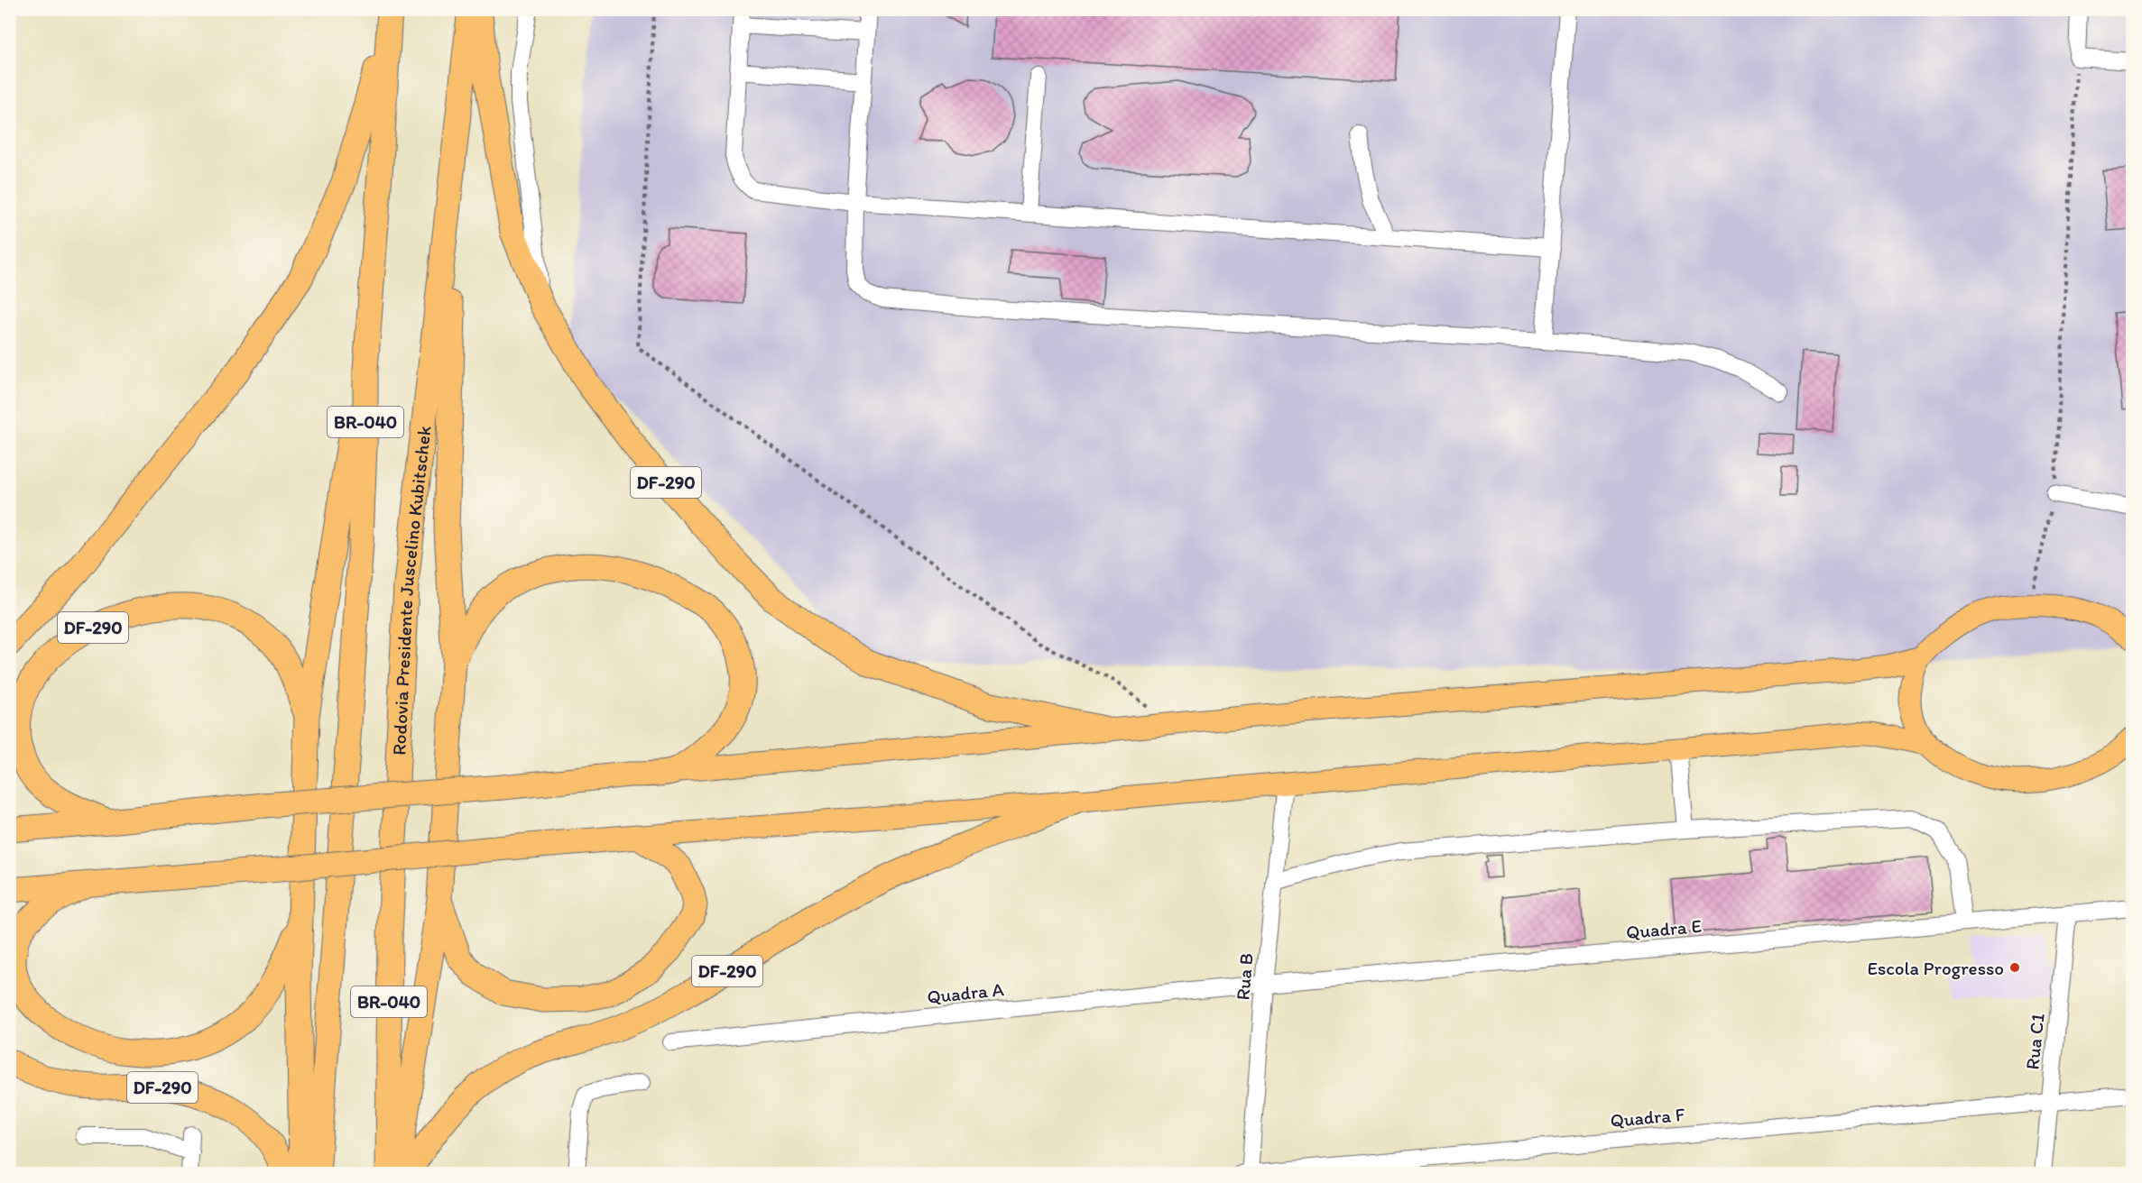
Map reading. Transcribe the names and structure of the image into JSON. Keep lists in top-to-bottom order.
{
  "streets": {
    "highway": ["BR-040", "DF-290", "Rodovia Presidente Juscelino Kubitschek"],
    "street": [
      "Quadra E",
      "Rua B",
      "Quadra A",
      "Rua C1",
      "Quadra F"
    ]
  },
  "crossings": [
    ["DF-290", "Rua B"],
    ["Quadra E", "Rua B"],
    ["Quadra E", "Quadra A"],
    ["Quadra E", "Rua C1"],
    ["Rua B", "Quadra A"],
    ["Rua B", "Quadra F"],
    ["Rua C1", "Quadra F"]
  ],
  "places": ["Escola Progresso"]
}
